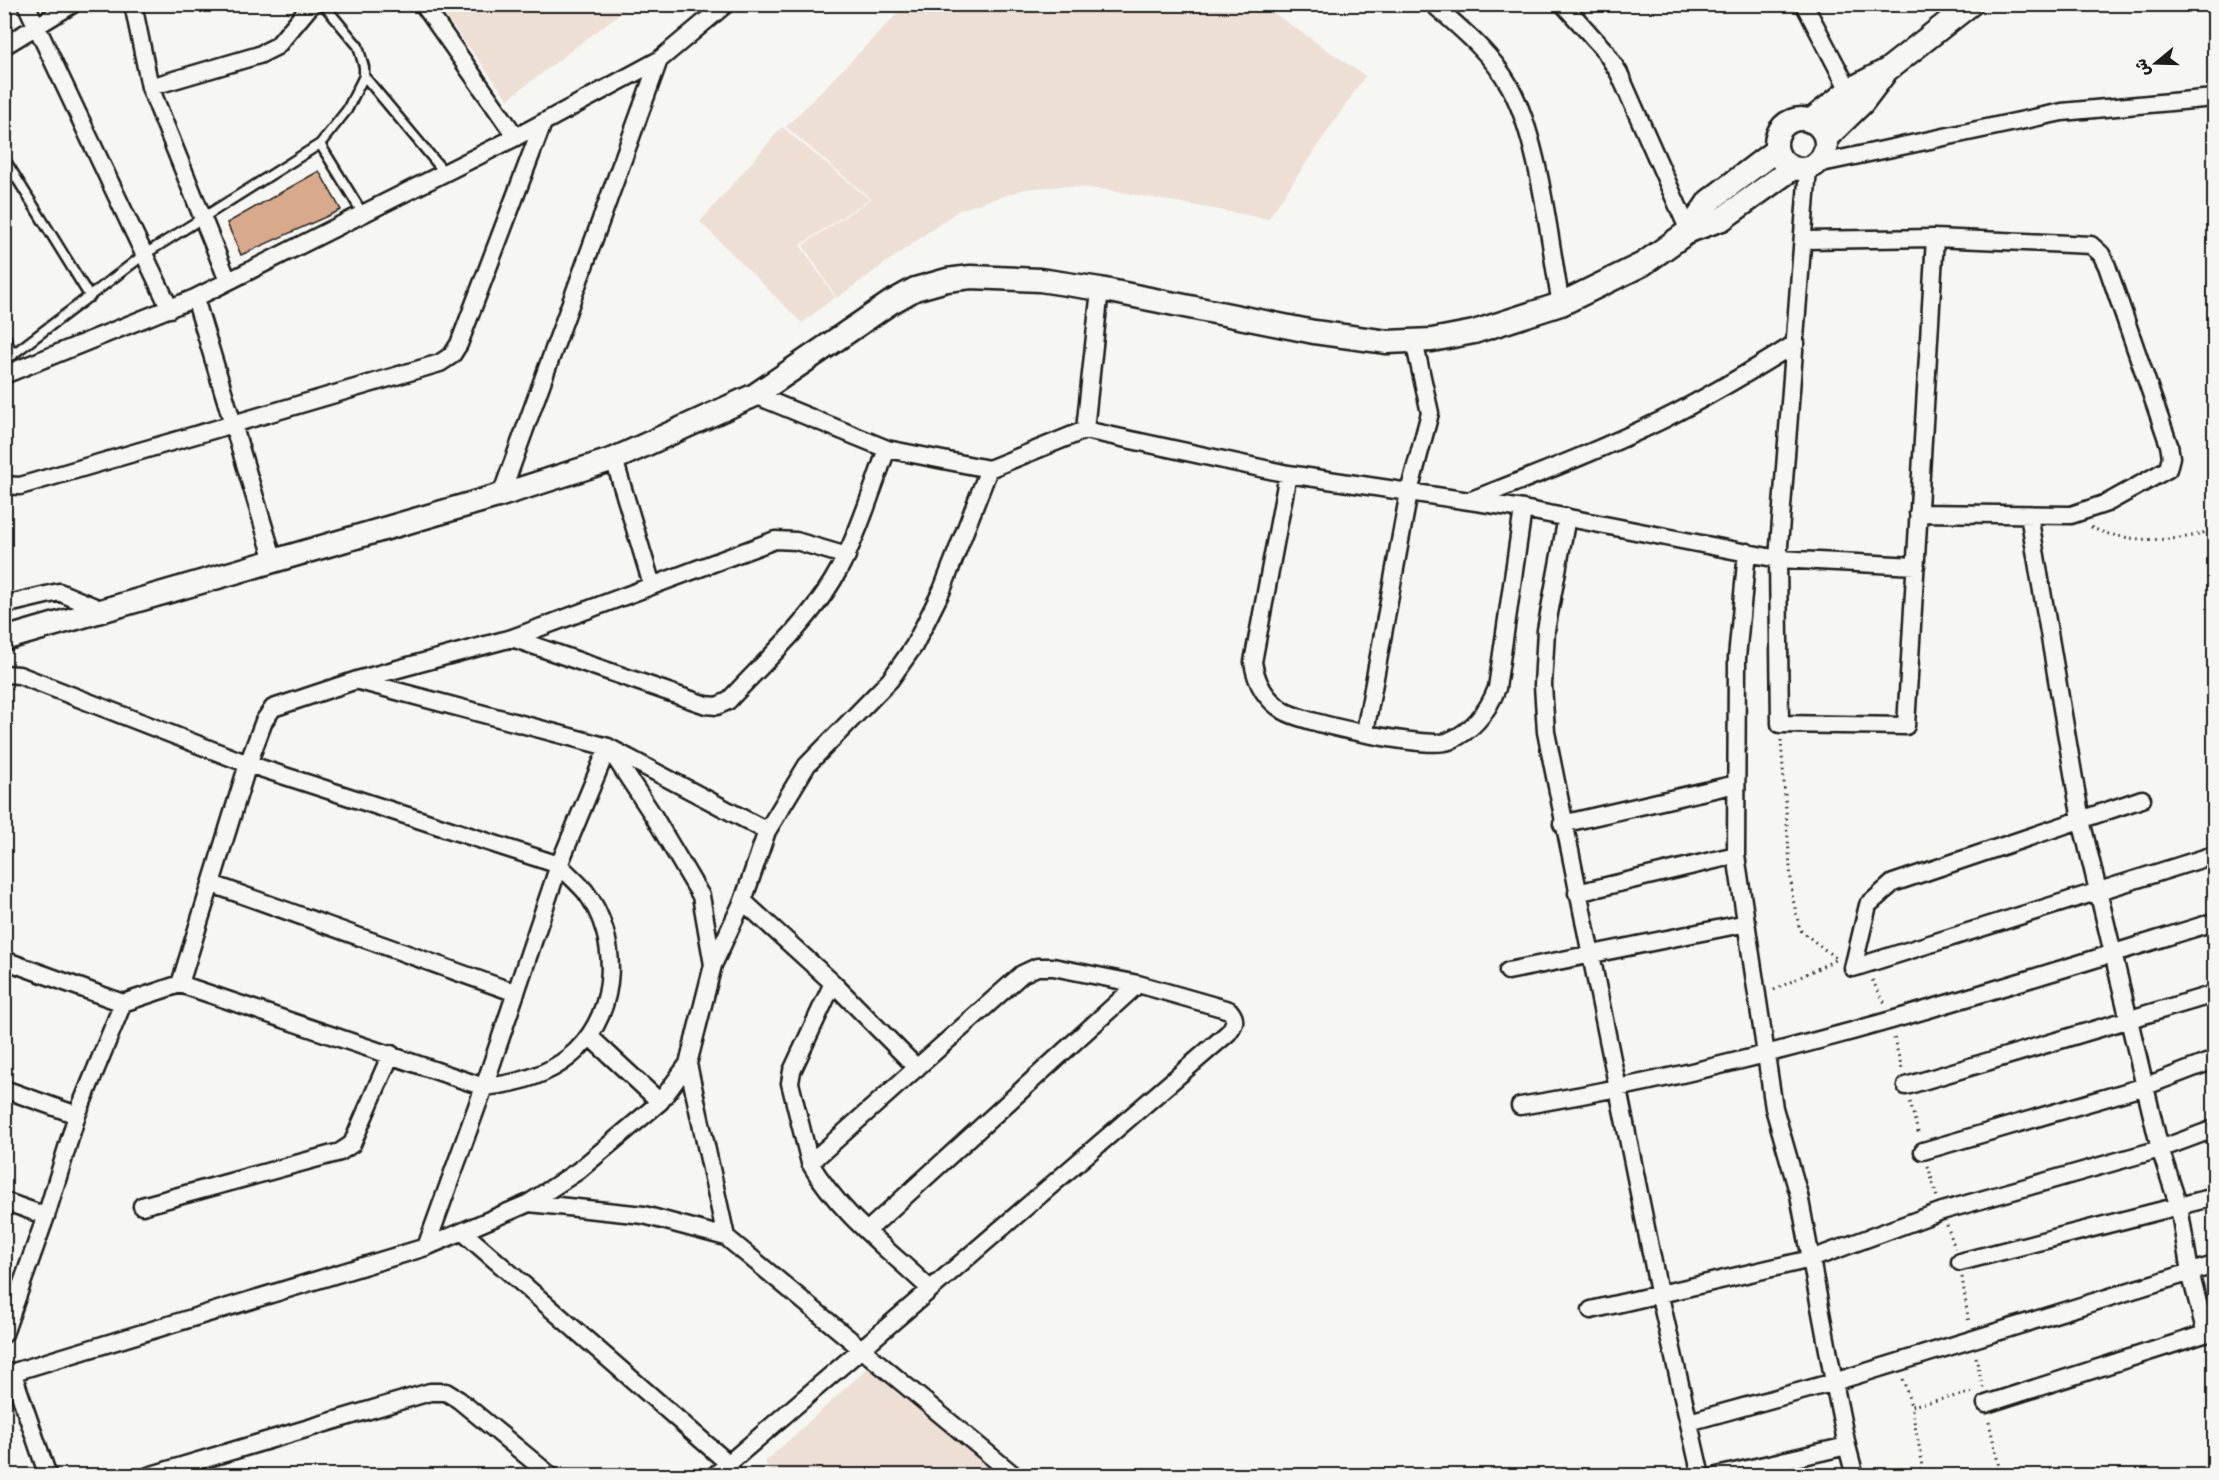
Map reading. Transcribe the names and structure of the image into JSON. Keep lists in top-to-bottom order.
{
  "north": "left"
}
